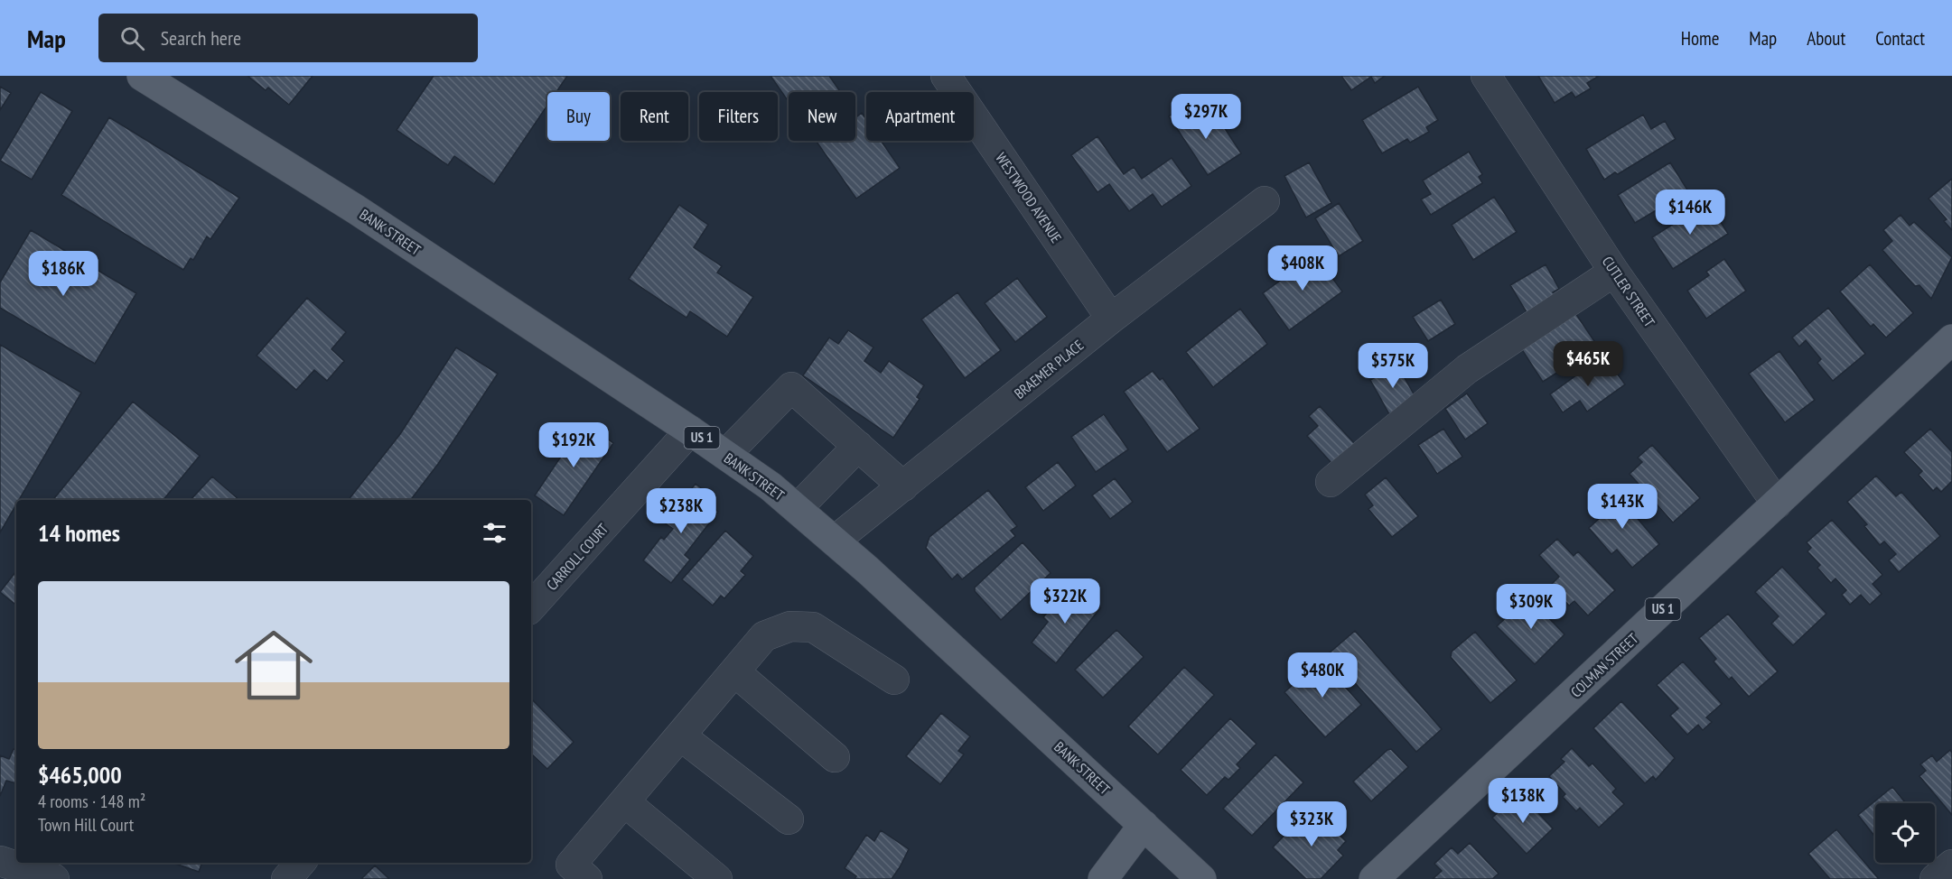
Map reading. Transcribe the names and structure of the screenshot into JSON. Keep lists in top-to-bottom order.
{
  "streets": {
    "main road": ["BANK STREET", "US 1", "COLMAN STREET"],
    "street": [
      "WESTWOOD AVENUE",
      "CUTLER STREET",
      "BRAEMER PLACE",
      "CARROLL COURT"
    ]
  },
  "crossings": [
    ["WESTWOOD AVENUE", "BRAEMER PLACE"],
    ["BANK STREET", "BRAEMER PLACE"],
    ["BANK STREET", "CARROLL COURT"],
    ["CUTLER STREET", "COLMAN STREET"]
  ],
  "page": {
    "header": "Map",
    "search": "Search here",
    "nav": [
      "Home",
      "Map",
      "About",
      "Contact"
    ],
    "chip": [
      "Buy",
      "Rent",
      "Filters",
      "New",
      "Apartment"
    ],
    "price": [
      "$297K",
      "$146K",
      "$408K",
      "$186K",
      "$465K",
      "$575K",
      "$192K",
      "$143K",
      "$238K",
      "$322K",
      "$309K",
      "$480K",
      "$138K",
      "$323K"
    ],
    "heading": "14 homes",
    "list": [
      {
        "name": "$465,000",
        "note": "4 rooms · 148 m² · Town Hill Court"
      }
    ]
  }
}
